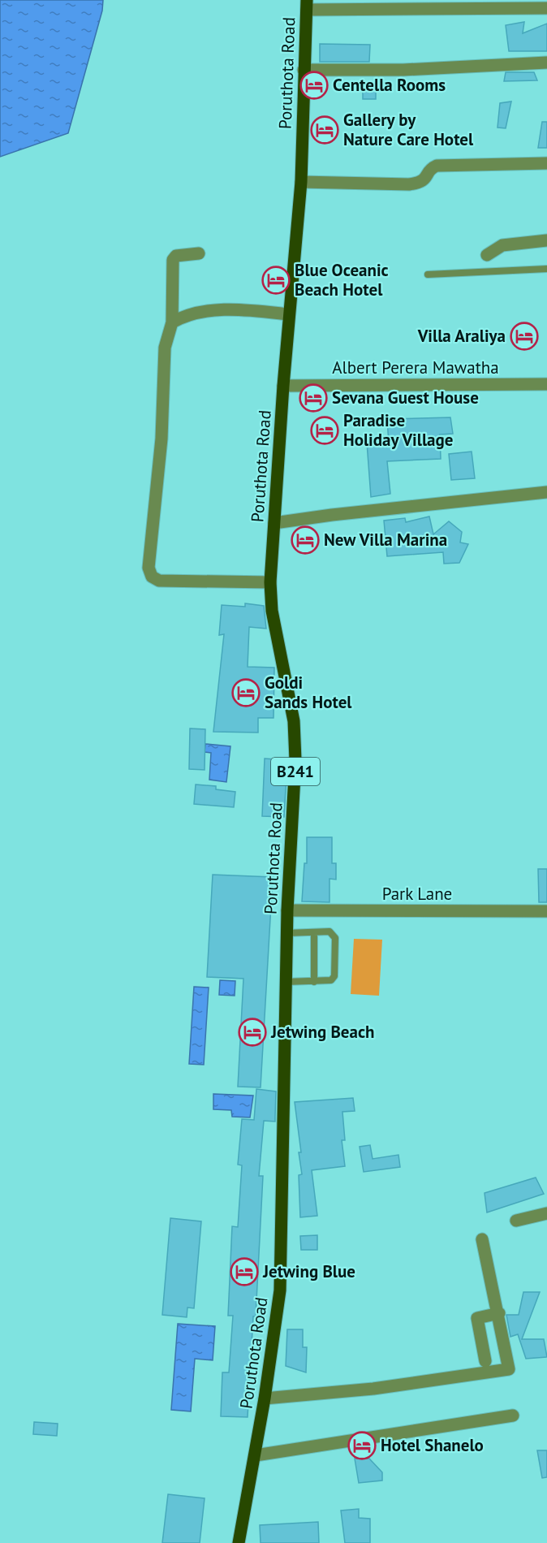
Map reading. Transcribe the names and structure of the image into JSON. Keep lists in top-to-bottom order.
{
  "streets": {
    "main road": ["Poruthota Road", "B241"],
    "street": ["Albert Perera Mawatha", "Park Lane"]
  },
  "crossings": [
    ["Poruthota Road", "Albert Perera Mawatha"],
    ["Poruthota Road", "Park Lane"]
  ],
  "places": {
    "hotel": [
      "Centella Rooms",
      "Gallery by Nature Care Hotel",
      "Blue Oceanic Beach Hotel",
      "Villa Araliya",
      "Sevana Guest House",
      "Paradise Holiday Village",
      "New Villa Marina",
      "Goldi Sands Hotel",
      "Jetwing Beach",
      "Jetwing Blue",
      "Hotel Shanelo"
    ]
  }
}
